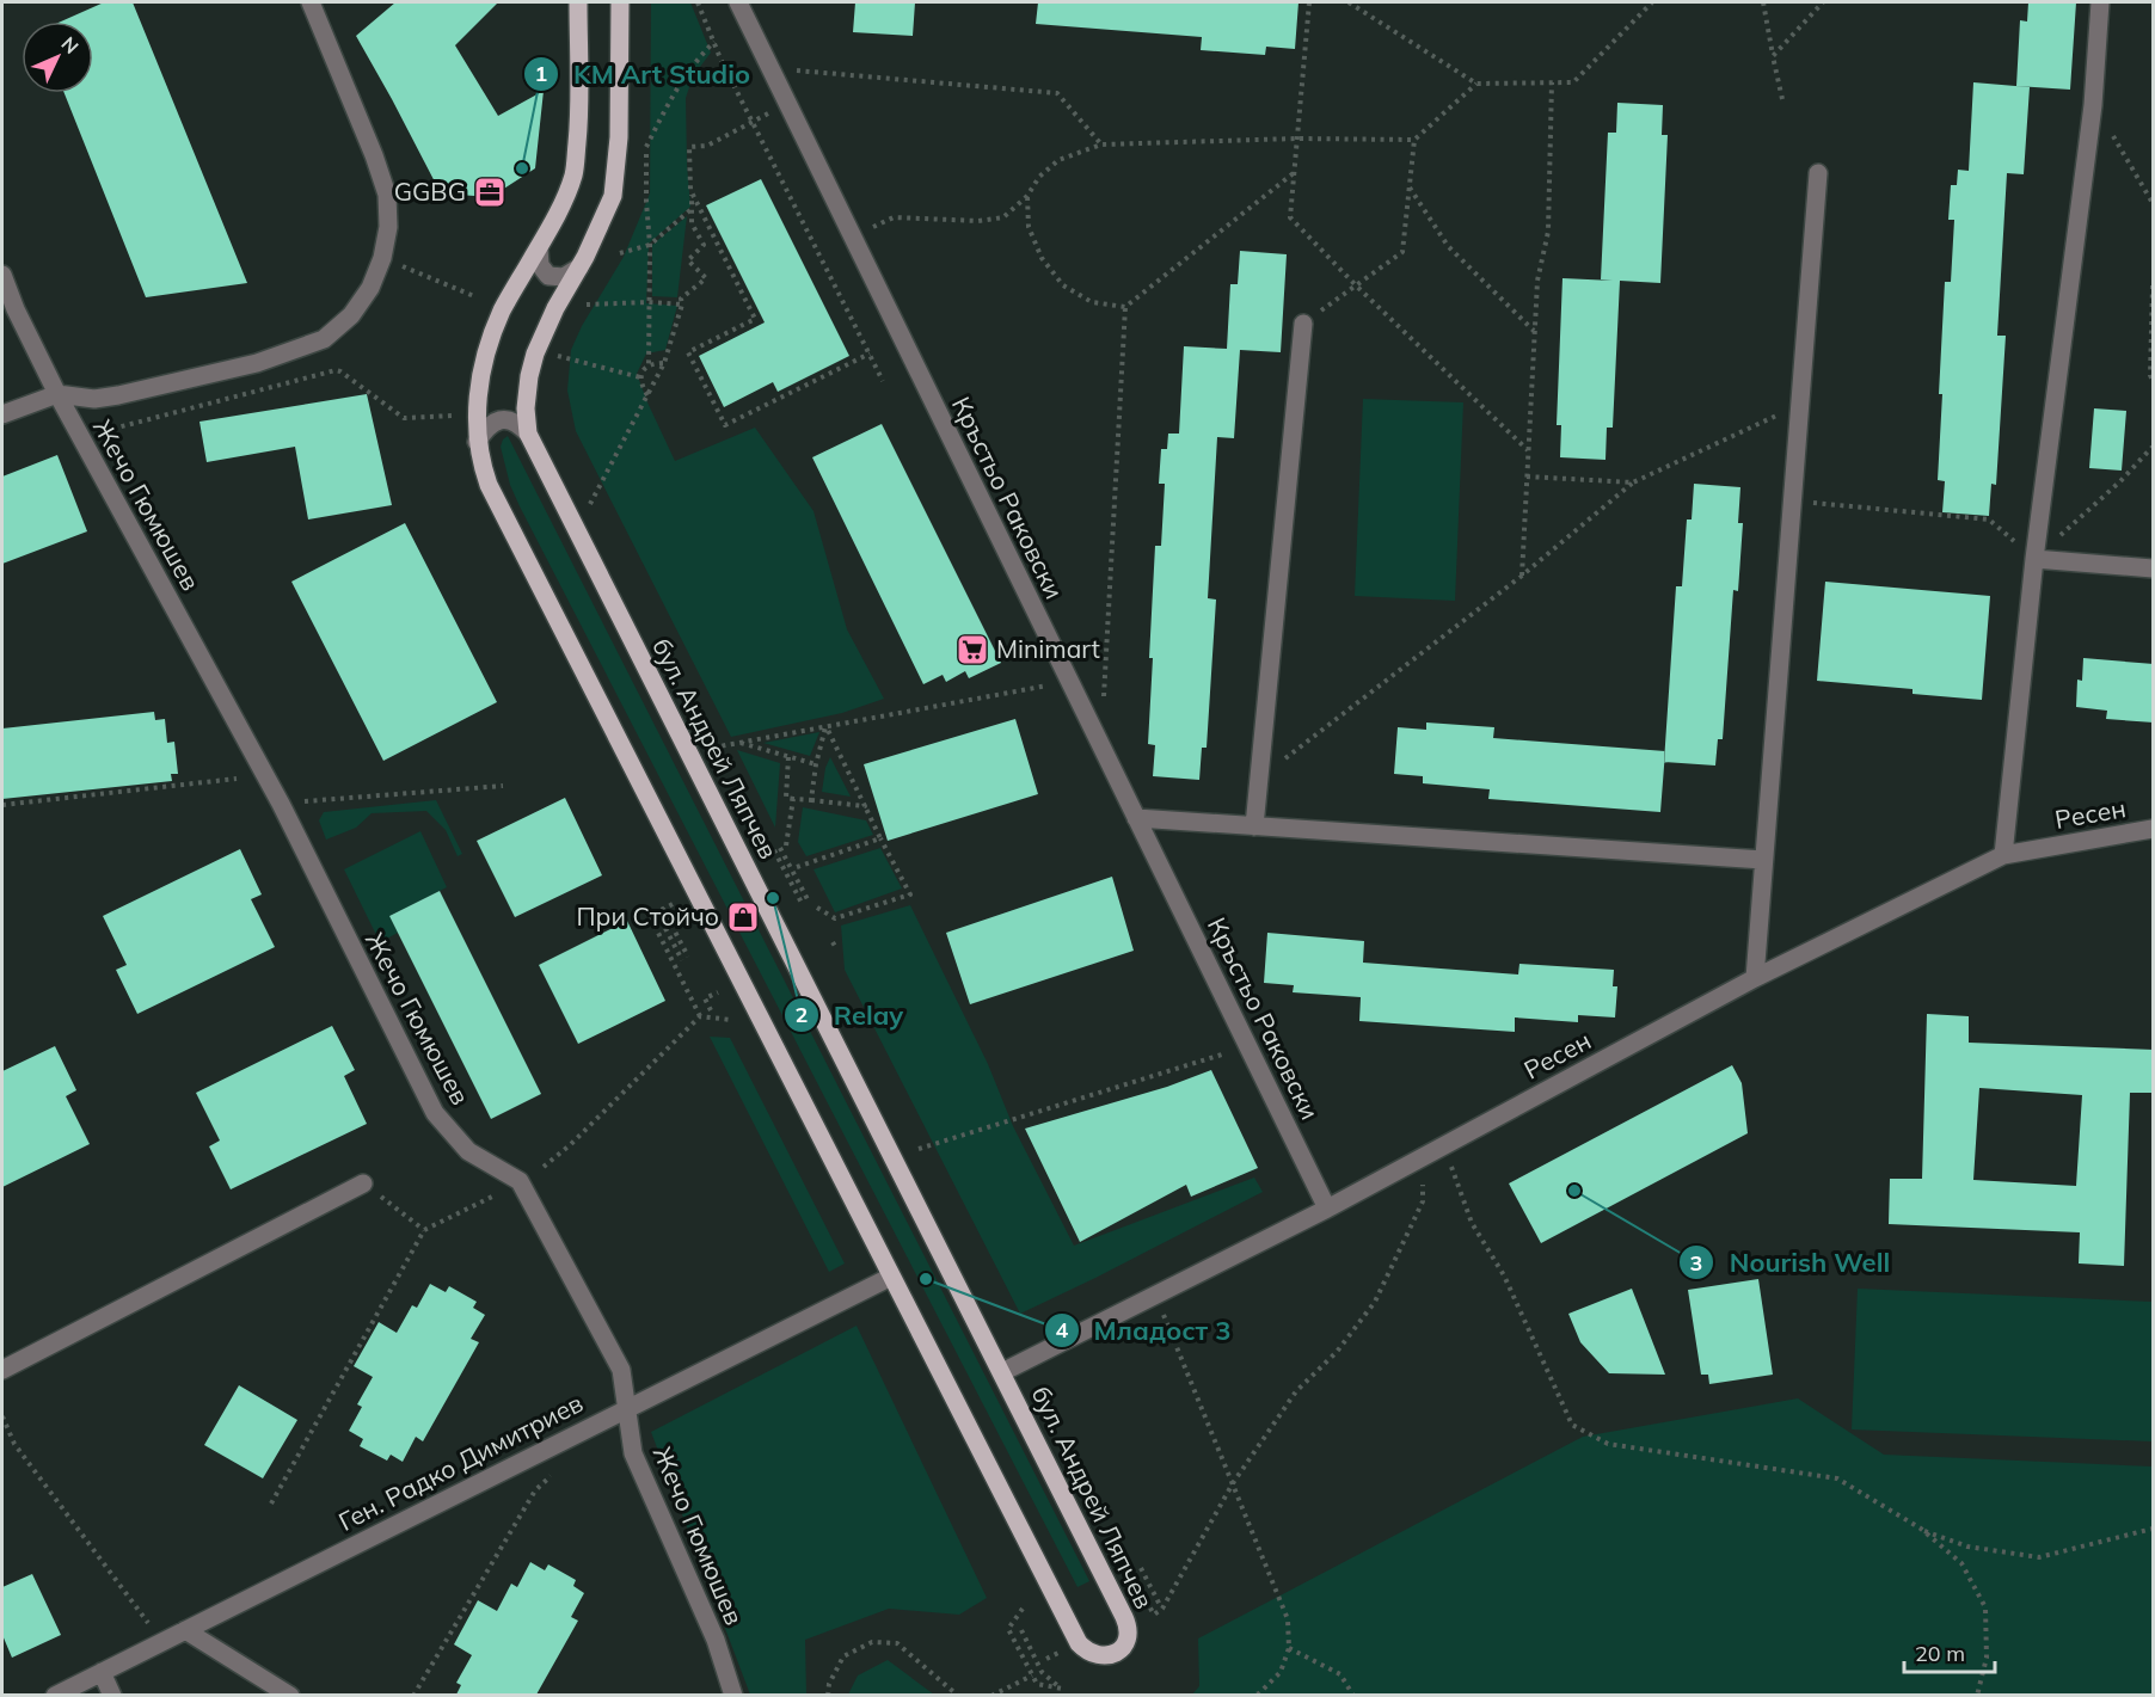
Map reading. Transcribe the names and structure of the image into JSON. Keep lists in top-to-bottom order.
{
  "streets": {
    "main road": ["бул. Андрей Ляпчев"],
    "street": [
      "Кръстьо Раковски",
      "Жечо Гюмюшев",
      "Ресен",
      "Ген. Радко Димитриев"
    ]
  },
  "crossings": [
    ["Кръстьо Раковски", "Ресен"],
    ["Жечо Гюмюшев", "Ген. Радко Димитриев"],
    ["бул. Андрей Ляпчев", "Ресен"],
    ["бул. Андрей Ляпчев", "Ген. Радко Димитриев"]
  ],
  "places": {
    "other": [
      "KM Art Studio",
      "Relay",
      "Nourish Well",
      "Младост 3"
    ],
    "office": ["GGBG"],
    "supermarket": ["Minimart"],
    "shop": ["При Стойчо"]
  },
  "scale_bar": "20 m",
  "north": "top right"
}
